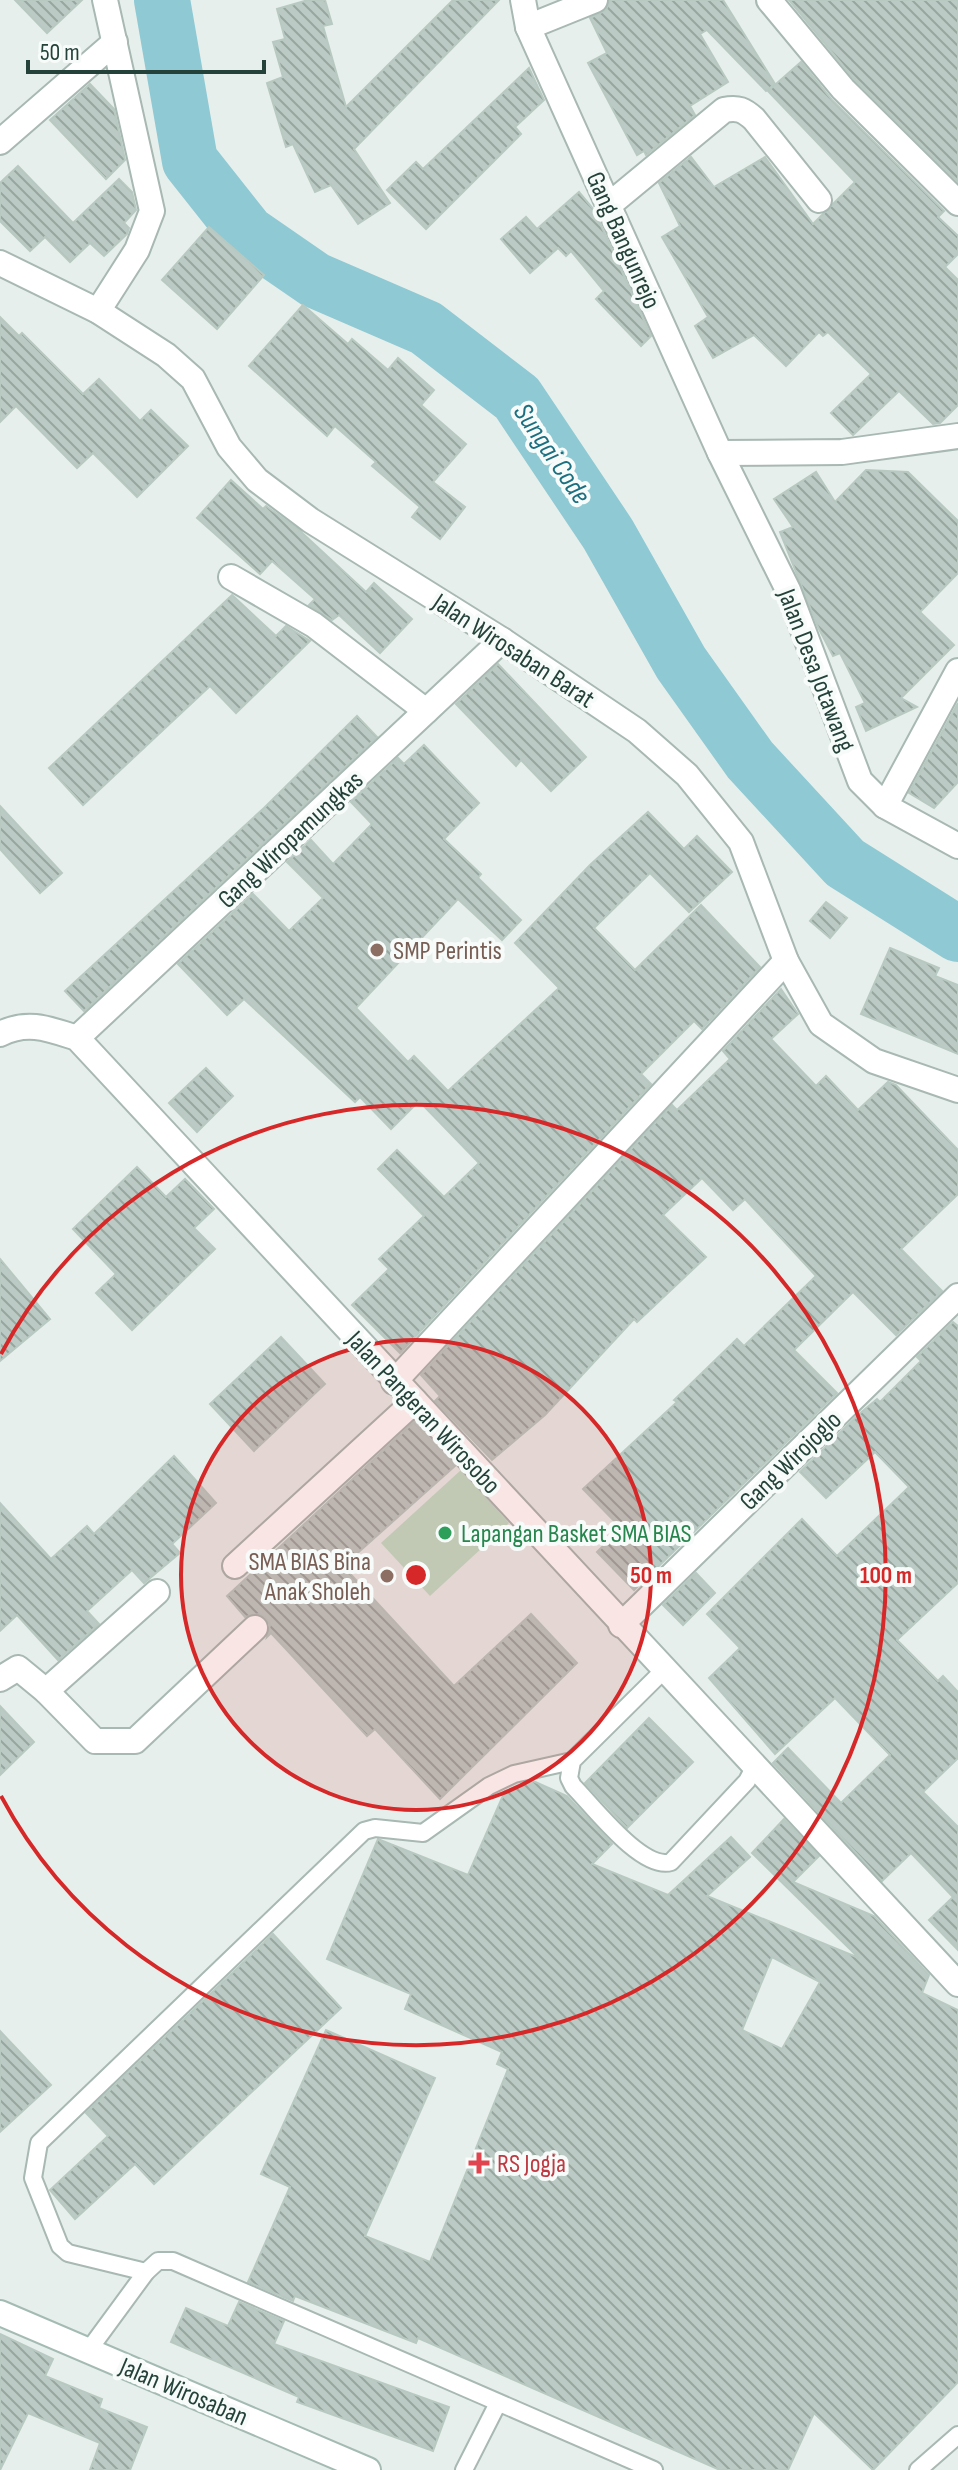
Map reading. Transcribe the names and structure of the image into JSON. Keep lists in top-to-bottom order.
{
  "streets": {
    "street": [
      "Gang Bangunrejo",
      "Jalan Wirosaban Barat",
      "Jalan Desa Jotawang",
      "Gang Wiropamungkas",
      "Jalan Pangeran Wirosobo",
      "Gang Wirojoglo",
      "Jalan Wirosaban"
    ]
  },
  "crossings": [
    ["Gang Bangunrejo", "Jalan Desa Jotawang"],
    ["Jalan Wirosaban Barat", "Gang Wiropamungkas"],
    ["Gang Wiropamungkas", "Jalan Pangeran Wirosobo"],
    ["Jalan Pangeran Wirosobo", "Gang Wirojoglo"]
  ],
  "water": ["Sungai Code"],
  "places": {
    "other": ["SMP Perintis", "Lapangan Basket SMA BIAS", "SMA BIAS Bina Anak Sholeh"],
    "health": ["RS Jogja"]
  },
  "scale_bar": "50 m",
  "rings": ["50 m", "100 m"]
}
